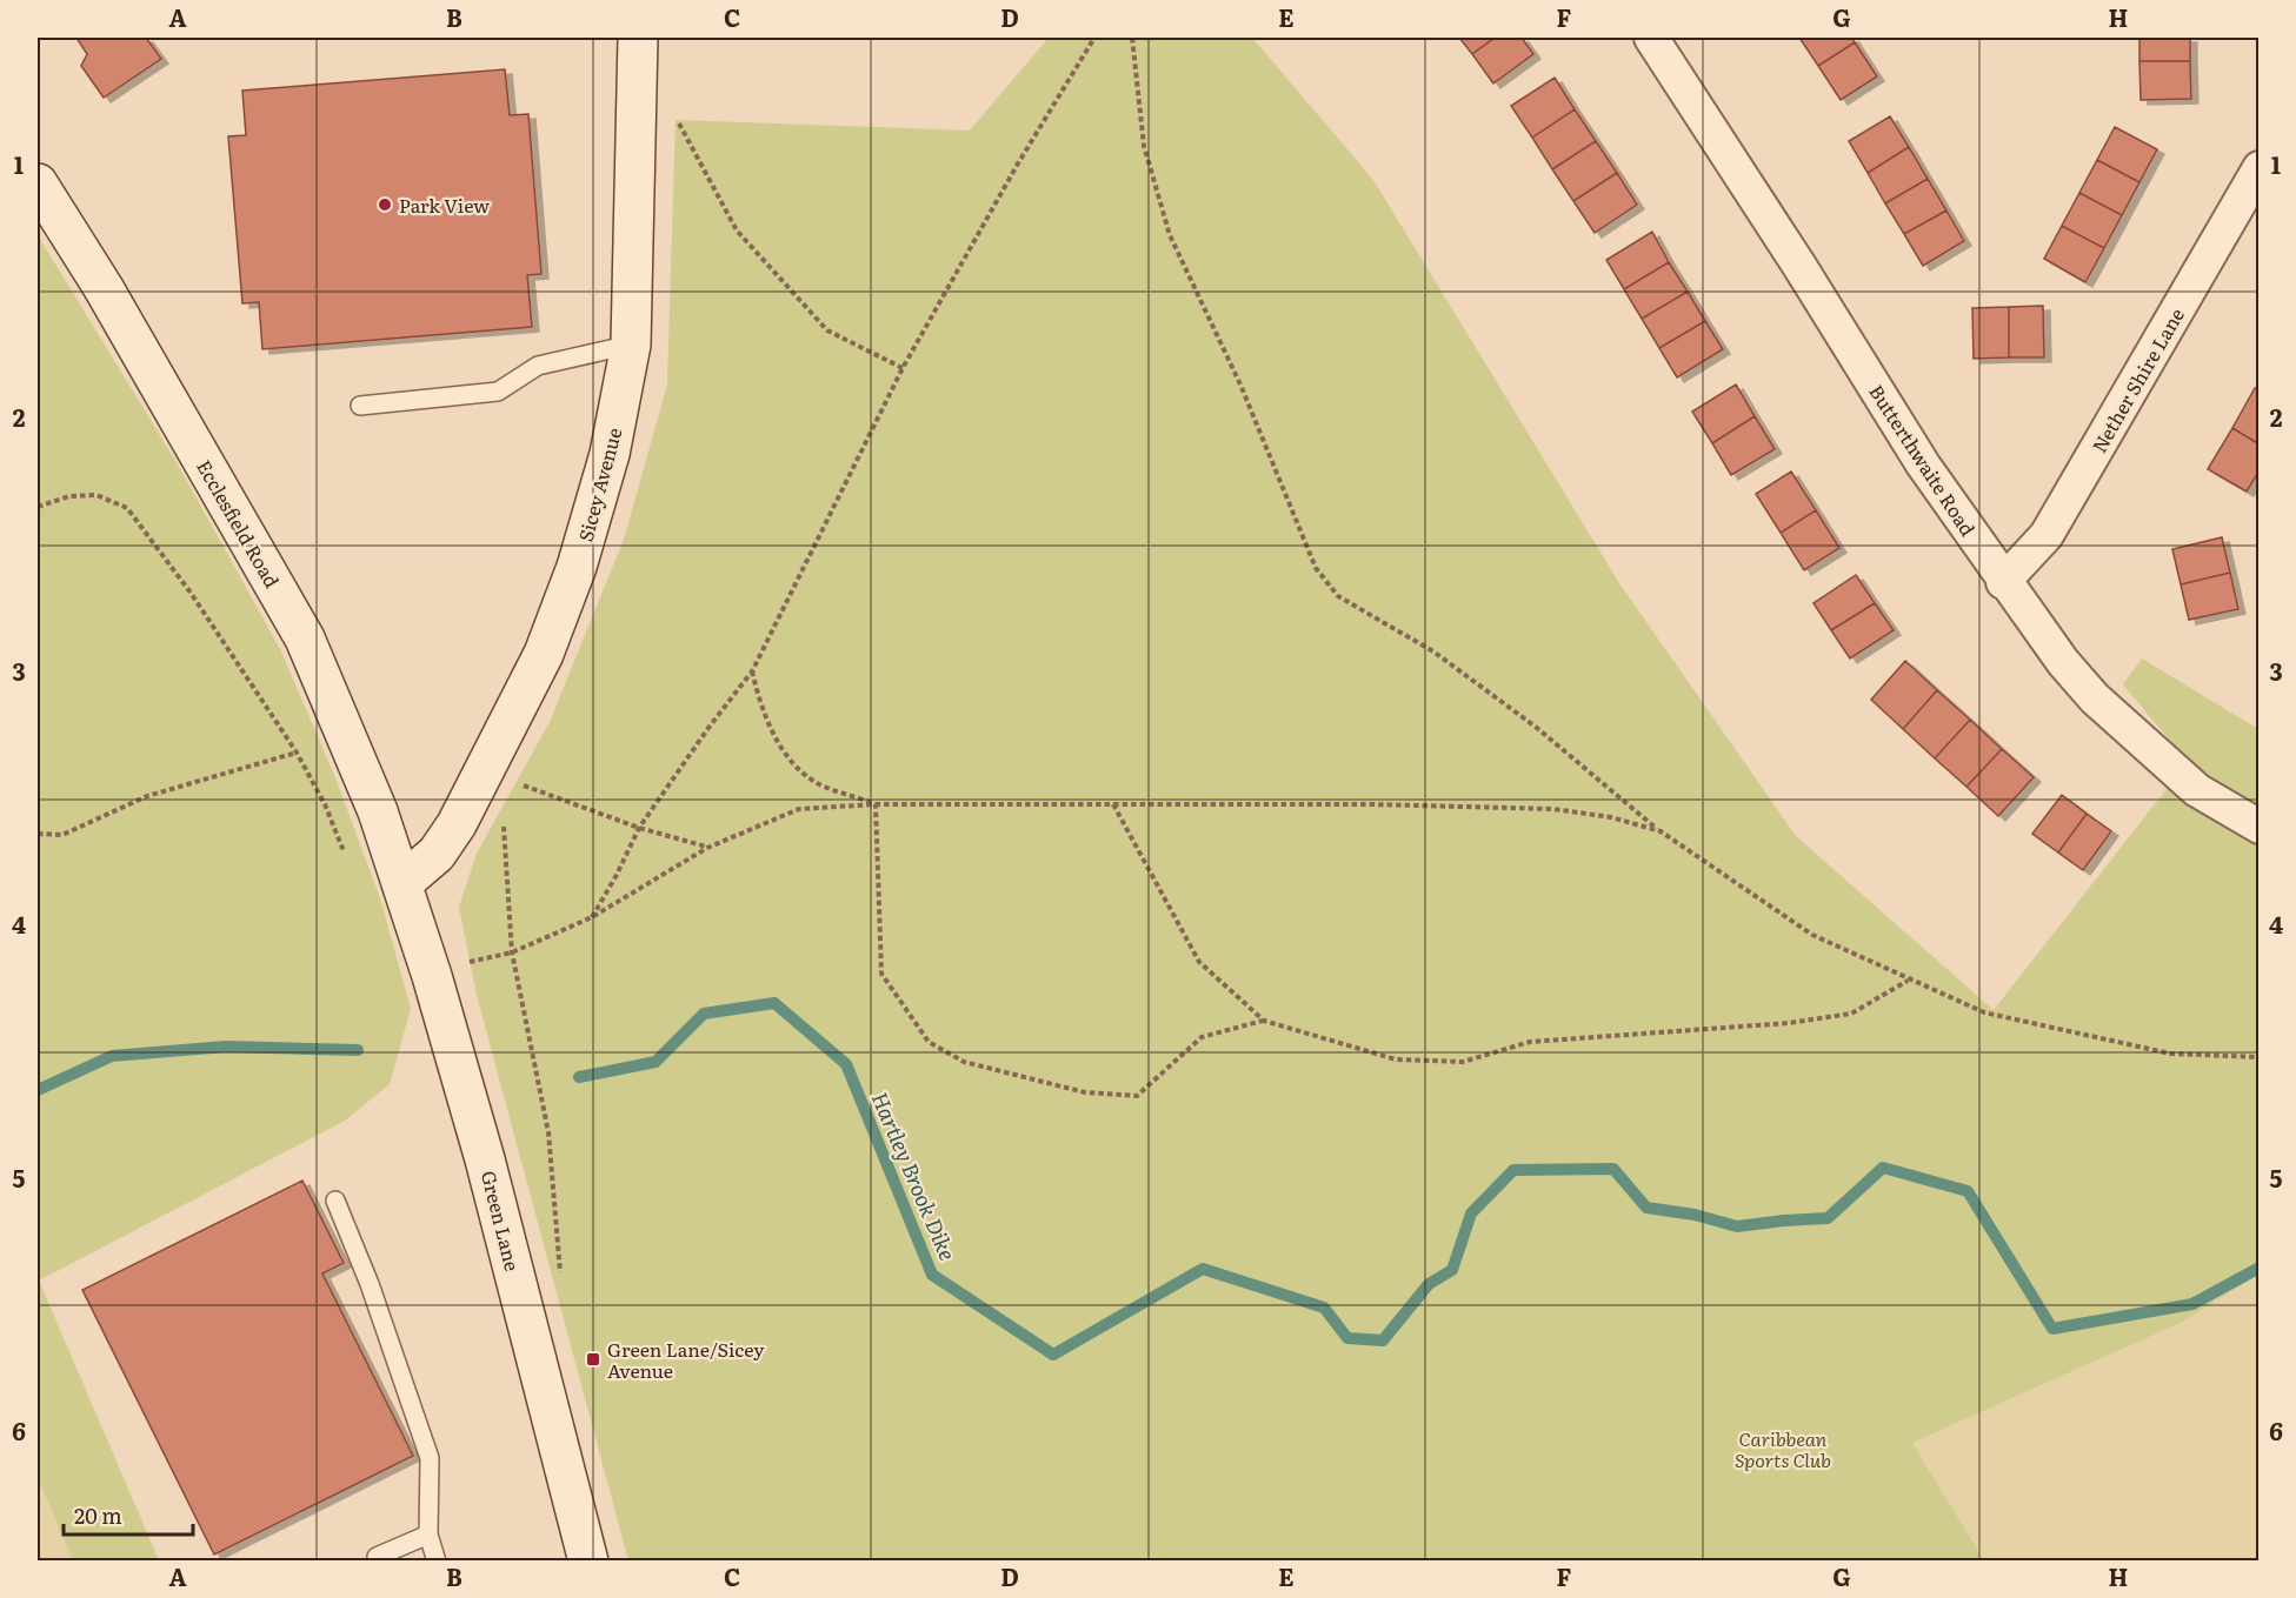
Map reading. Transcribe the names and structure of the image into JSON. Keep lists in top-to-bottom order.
{
  "streets": {
    "main road": ["Sicey Avenue", "Ecclesfield Road", "Green Lane"],
    "street": ["Nether Shire Lane", "Butterthwaite Road"]
  },
  "crossings": [
    ["Nether Shire Lane", "Butterthwaite Road"],
    ["Sicey Avenue", "Ecclesfield Road"],
    ["Sicey Avenue", "Green Lane"],
    ["Ecclesfield Road", "Green Lane"]
  ],
  "water": ["Hartley Brook Dike"],
  "parks": ["Caribbean Sports Club"],
  "places": {
    "other": ["Park View"],
    "transit": ["Green Lane/Sicey Avenue"]
  },
  "scale_bar": "20 m",
  "grid": {
    "columns": [
      "A",
      "B",
      "C",
      "D",
      "E",
      "F",
      "G",
      "H"
    ],
    "rows": [
      "1",
      "2",
      "3",
      "4",
      "5",
      "6"
    ]
  }
}
